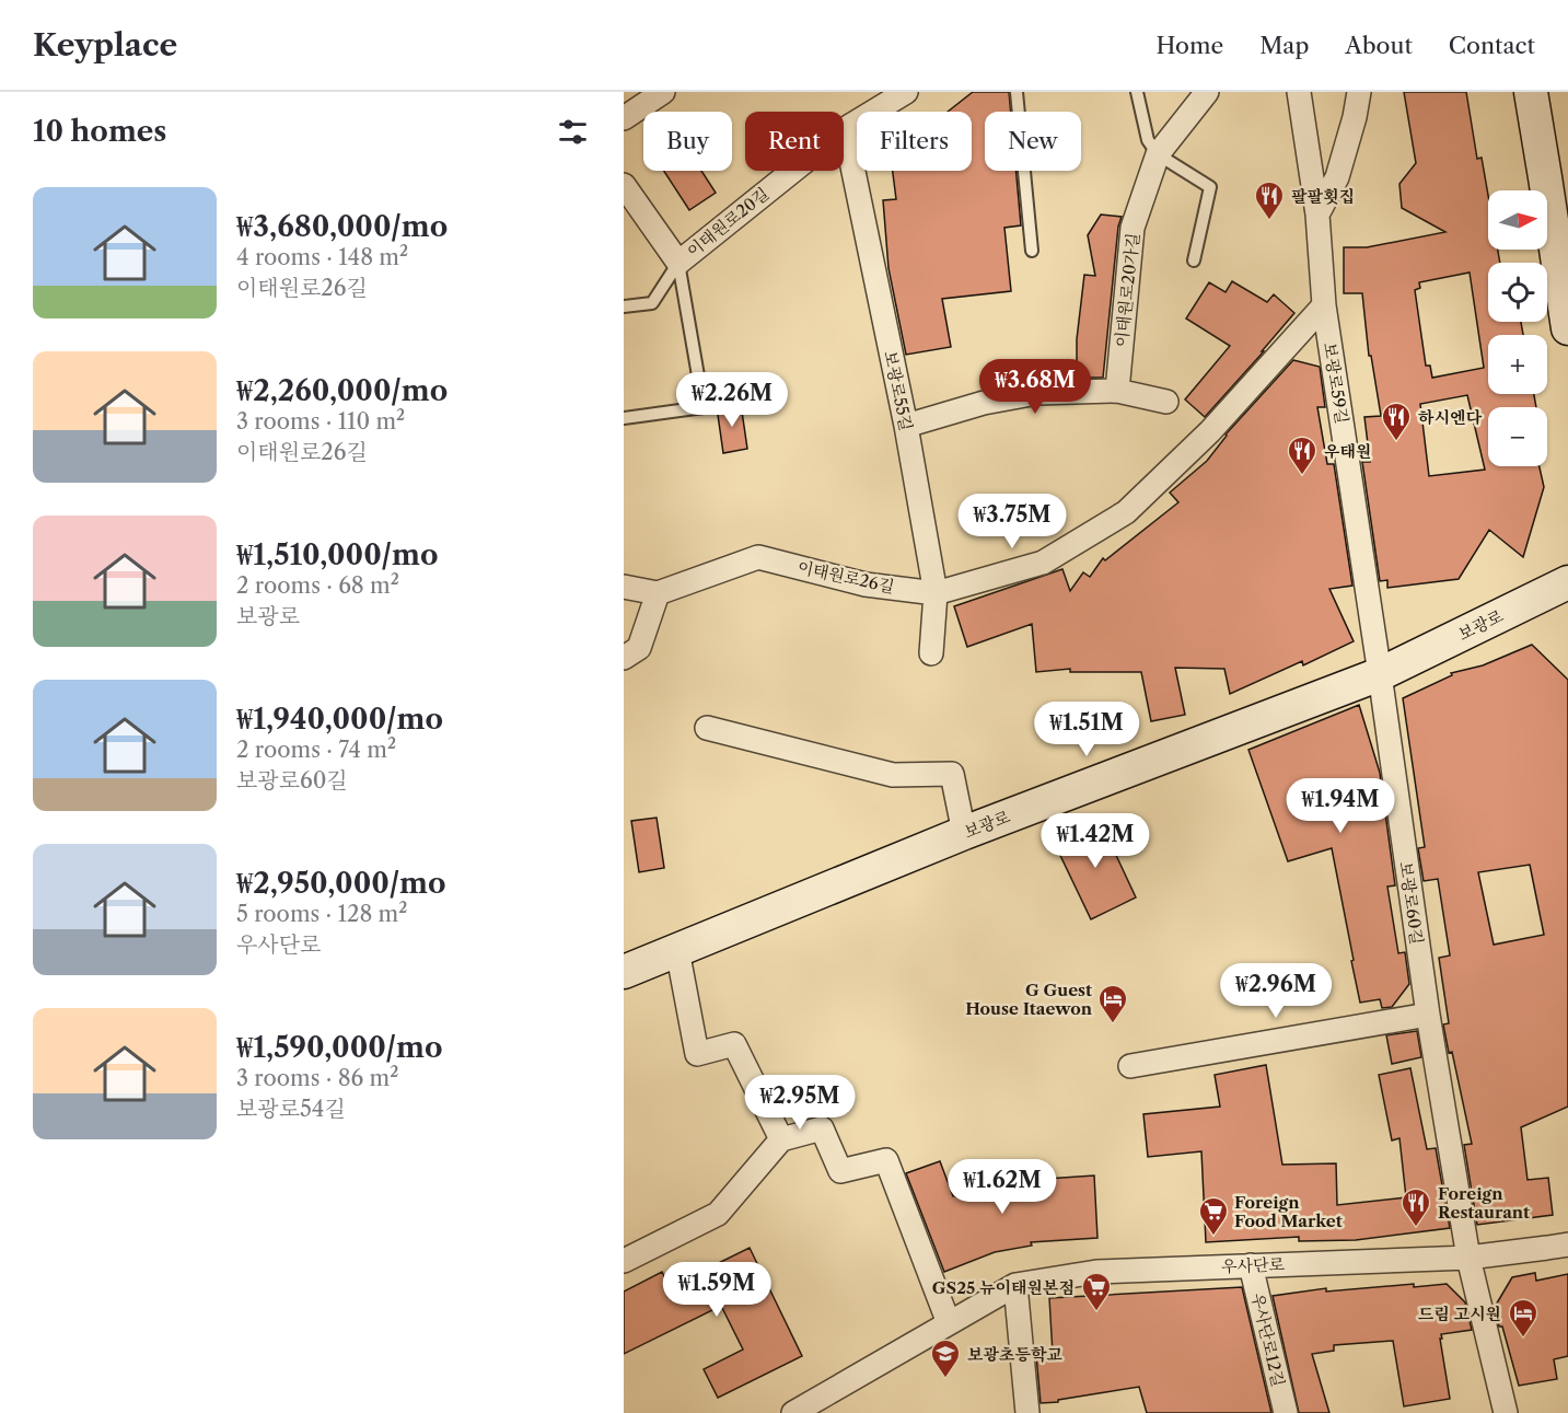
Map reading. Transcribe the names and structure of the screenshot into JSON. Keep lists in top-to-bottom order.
{
  "streets": {
    "main road": ["보광로"],
    "street": [
      "이태원로20길",
      "이태원로20가길",
      "보광로59길",
      "보광로55길",
      "이태원로26길",
      "보광로60길",
      "우사단로",
      "우사단로12길"
    ]
  },
  "crossings": [
    ["이태원로20길", "보광로55길"],
    ["보광로59길", "이태원로26길"],
    ["보광로59길", "보광로"],
    ["보광로59길", "보광로60길"],
    ["보광로55길", "이태원로26길"],
    ["보광로", "보광로60길"],
    ["보광로60길", "우사단로"],
    ["우사단로", "우사단로12길"]
  ],
  "places": {
    "restaurant": [
      "팔팔횟집",
      "하시엔다",
      "우태원",
      "Foreign Restaurant"
    ],
    "hotel": ["G Guest House Itaewon", "드림 고시원"],
    "supermarket": ["Foreign Food Market", "GS25 뉴이태원본점"],
    "school or university": ["보광초등학교"]
  },
  "north": "right",
  "page": {
    "header": "Keyplace",
    "nav": [
      "Home",
      "Map",
      "About",
      "Contact"
    ],
    "heading": "10 homes",
    "chip": [
      "Buy",
      "Rent",
      "Filters",
      "New"
    ],
    "list": [
      {
        "name": "₩3,680,000/mo",
        "note": "4 rooms · 148 m² · 이태원로26길"
      },
      {
        "name": "₩2,260,000/mo",
        "note": "3 rooms · 110 m² · 이태원로26길"
      },
      {
        "name": "₩1,510,000/mo",
        "note": "2 rooms · 68 m² · 보광로"
      },
      {
        "name": "₩1,940,000/mo",
        "note": "2 rooms · 74 m² · 보광로60길"
      },
      {
        "name": "₩2,950,000/mo",
        "note": "5 rooms · 128 m² · 우사단로"
      },
      {
        "name": "₩1,590,000/mo",
        "note": "3 rooms · 86 m² · 보광로54길"
      }
    ],
    "map_buttons": ["+", "−"],
    "price": [
      "₩3.68M",
      "₩2.26M",
      "₩3.75M",
      "₩1.51M",
      "₩1.94M",
      "₩1.42M",
      "₩2.96M",
      "₩2.95M",
      "₩1.62M",
      "₩1.59M"
    ]
  }
}
